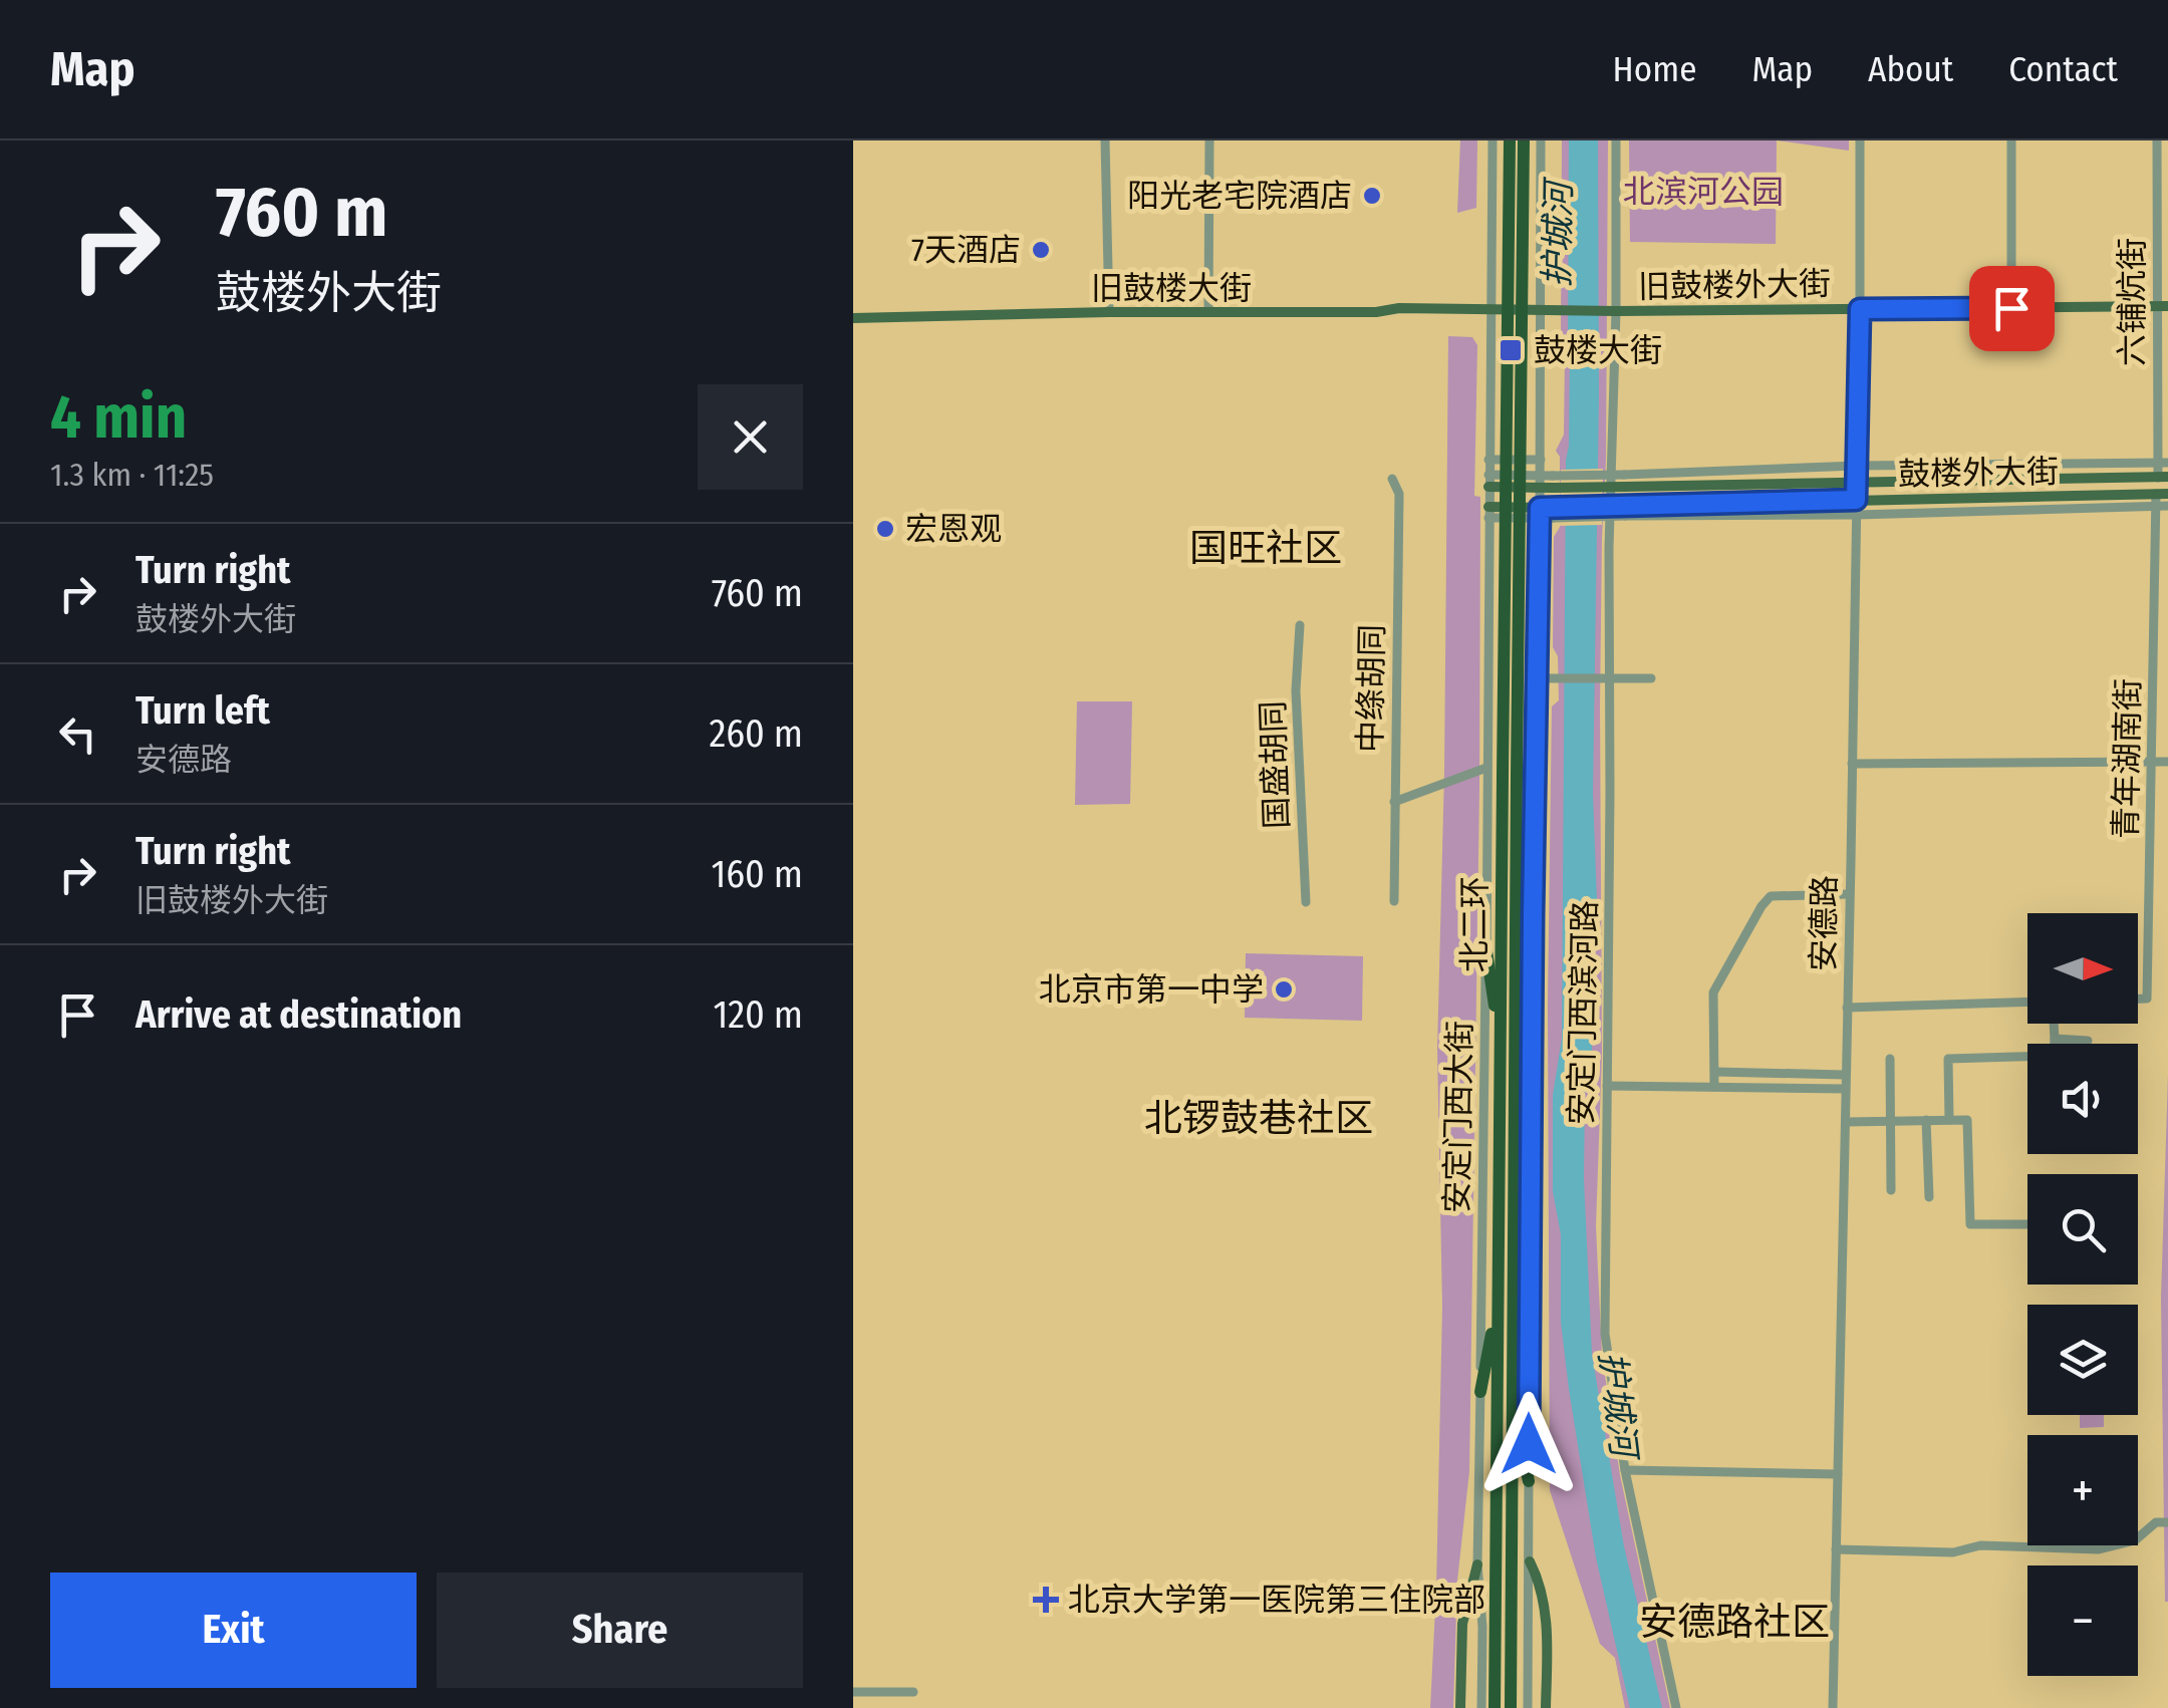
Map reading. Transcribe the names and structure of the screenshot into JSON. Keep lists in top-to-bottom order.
{
  "streets": {
    "highway": ["北二环"],
    "main road": ["旧鼓楼外大街", "旧鼓楼大街", "鼓楼外大街"],
    "street": [
      "六铺炕街",
      "中绦胡同",
      "青年湖南街",
      "国盛胡同",
      "安德路",
      "安定门西滨河路",
      "安定门西大街"
    ]
  },
  "crossings": [
    ["旧鼓楼外大街", "旧鼓楼大街"],
    ["旧鼓楼外大街", "六铺炕街"],
    ["旧鼓楼外大街", "安德路"],
    ["旧鼓楼外大街", "安定门西滨河路"],
    ["旧鼓楼大街", "安定门西大街"],
    ["六铺炕街", "鼓楼外大街"],
    ["鼓楼外大街", "青年湖南街"],
    ["鼓楼外大街", "安德路"],
    ["鼓楼外大街", "安定门西大街"]
  ],
  "districts": ["国旺社区", "北锣鼓巷社区", "安德路社区"],
  "water": ["护城河"],
  "parks": ["北滨河公园"],
  "places": {
    "other": [
      "阳光老宅院酒店",
      "7天酒店",
      "宏恩观",
      "北京市第一中学"
    ],
    "transit": ["鼓楼大街"],
    "health": ["北京大学第一医院第三住院部"]
  },
  "north": "right",
  "page": {
    "header": "Map",
    "nav": [
      "Home",
      "Map",
      "About",
      "Contact"
    ],
    "turn": ["760 m", "鼓楼外大街"],
    "heading": ["4 min", "1.3 km · 11:25"],
    "list": [
      {
        "name": "Turn right",
        "note": "鼓楼外大街",
        "value": "760 m"
      },
      {
        "name": "Turn left",
        "note": "安德路",
        "value": "260 m"
      },
      {
        "name": "Turn right",
        "note": "旧鼓楼外大街",
        "value": "160 m"
      },
      {
        "name": "Arrive at destination",
        "value": "120 m"
      }
    ],
    "map_buttons": ["+", "−"],
    "buttons": ["Exit", "Share"]
  }
}
